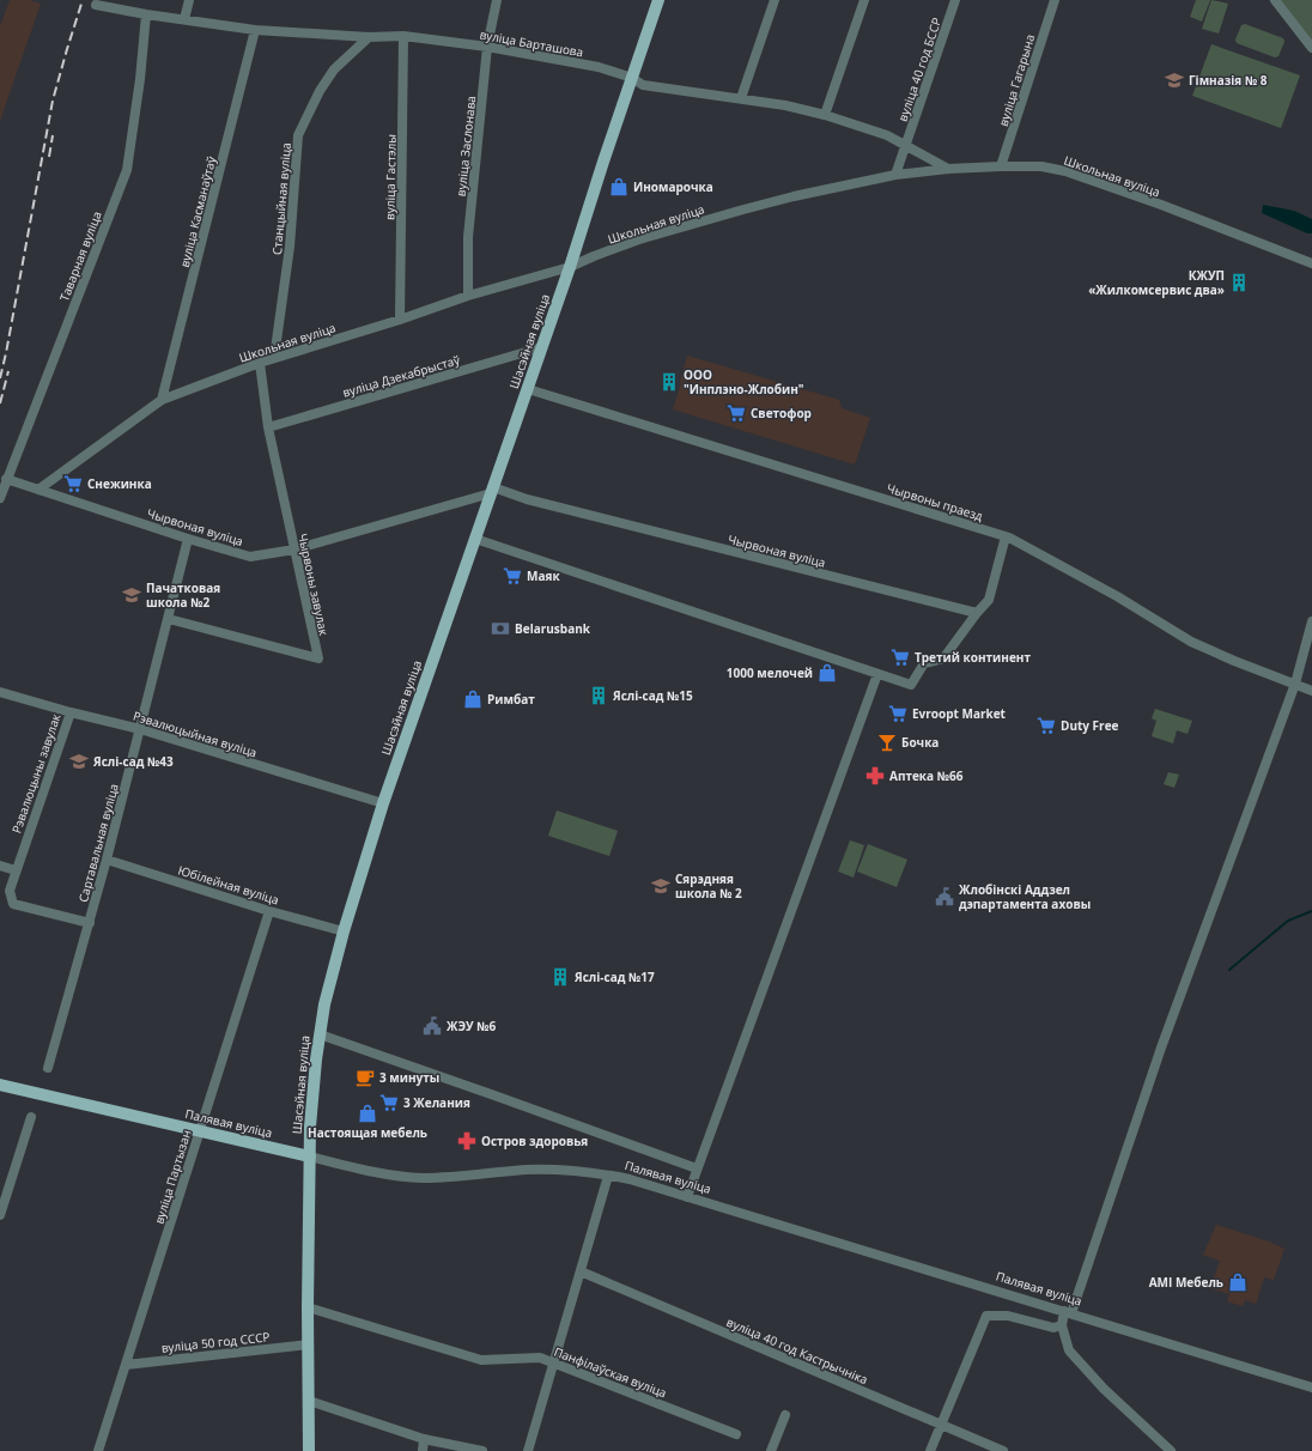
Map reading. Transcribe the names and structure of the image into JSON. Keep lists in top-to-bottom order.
{
  "streets": {
    "main road": ["Шасэйная вуліца", "Палявая вуліца"],
    "street": [
      "вуліца Барташова",
      "вуліца 40 год БССР",
      "вуліца Гагарына",
      "вуліца Заслонава",
      "Школьная вуліца",
      "вуліца Гастэлы",
      "Станцыйная вуліца",
      "вуліца Касманаўтаў",
      "Таварная вуліца",
      "вуліца Дзекабрыстаў",
      "Чырвоны праезд",
      "Чырвоная вуліца",
      "Чырвоны завулак",
      "Рэвалюцыйная вуліца",
      "Рэвалюцыны завулак",
      "Сартавальная вуліца",
      "Юбілейная вуліца",
      "вуліца Партызан",
      "вуліца 50 год СССР",
      "вуліца 40 год Кастрычніка",
      "Панфілаўская вуліца"
    ]
  },
  "crossings": [
    ["вуліца Барташова", "вуліца 40 год БССР"],
    ["вуліца Барташова", "вуліца Заслонава"],
    ["вуліца Барташова", "Школьная вуліца"],
    ["вуліца Барташова", "вуліца Гастэлы"],
    ["вуліца Барташова", "Станцыйная вуліца"],
    ["вуліца Барташова", "вуліца Касманаўтаў"],
    ["вуліца Барташова", "Таварная вуліца"],
    ["вуліца Барташова", "Шасэйная вуліца"],
    ["вуліца 40 год БССР", "Школьная вуліца"],
    ["вуліца Гагарына", "Школьная вуліца"],
    ["вуліца Заслонава", "Школьная вуліца"],
    ["Школьная вуліца", "вуліца Гастэлы"],
    ["Школьная вуліца", "Станцыйная вуліца"],
    ["Школьная вуліца", "вуліца Касманаўтаў"],
    ["Школьная вуліца", "Шасэйная вуліца"],
    ["Школьная вуліца", "Чырвоная вуліца"],
    ["Школьная вуліца", "Чырвоны завулак"],
    ["Таварная вуліца", "Чырвоная вуліца"],
    ["Шасэйная вуліца", "вуліца Дзекабрыстаў"],
    ["Шасэйная вуліца", "Чырвоны праезд"],
    ["Шасэйная вуліца", "Чырвоная вуліца"],
    ["Шасэйная вуліца", "Рэвалюцыйная вуліца"],
    ["Шасэйная вуліца", "Юбілейная вуліца"],
    ["Шасэйная вуліца", "Палявая вуліца"],
    ["Шасэйная вуліца", "вуліца 50 год СССР"],
    ["Шасэйная вуліца", "Панфілаўская вуліца"],
    ["вуліца Дзекабрыстаў", "Чырвоны завулак"],
    ["Чырвоная вуліца", "Чырвоны завулак"],
    ["Чырвоная вуліца", "Сартавальная вуліца"],
    ["Чырвоны завулак", "Сартавальная вуліца"],
    ["Рэвалюцыйная вуліца", "Рэвалюцыны завулак"],
    ["Рэвалюцыйная вуліца", "Сартавальная вуліца"],
    ["Рэвалюцыны завулак", "Сартавальная вуліца"],
    ["Сартавальная вуліца", "Юбілейная вуліца"],
    ["Юбілейная вуліца", "вуліца Партызан"],
    ["Палявая вуліца", "вуліца Партызан"],
    ["вуліца Партызан", "вуліца 50 год СССР"]
  ],
  "places": {
    "school or university": [
      "Гімназія № 8",
      "Пачатковая школа №2",
      "Яслі-сад №43",
      "Сярэдняя школа № 2"
    ],
    "shop": [
      "Иномарочка",
      "1000 мелочей",
      "Римбат",
      "Настоящая мебель",
      "AMI Мебель"
    ],
    "building": [
      "КЖУП «Жилкомсервис два»",
      "ООО \"Инплэно-Жлобин\"",
      "Яслі-сад №15",
      "Яслі-сад №17"
    ],
    "supermarket": [
      "Светофор",
      "Снежинка",
      "Маяк",
      "Третий континент",
      "Evroopt Market",
      "Duty Free",
      "3 Желания"
    ],
    "bank": ["Belarusbank"],
    "bar": ["Бочка"],
    "pharmacy": ["Аптека №66", "Остров здоровья"],
    "public building": ["Жлобінскі Аддзел дэпартамента аховы", "ЖЭУ №6"],
    "cafe": ["3 минуты"]
  }
}
